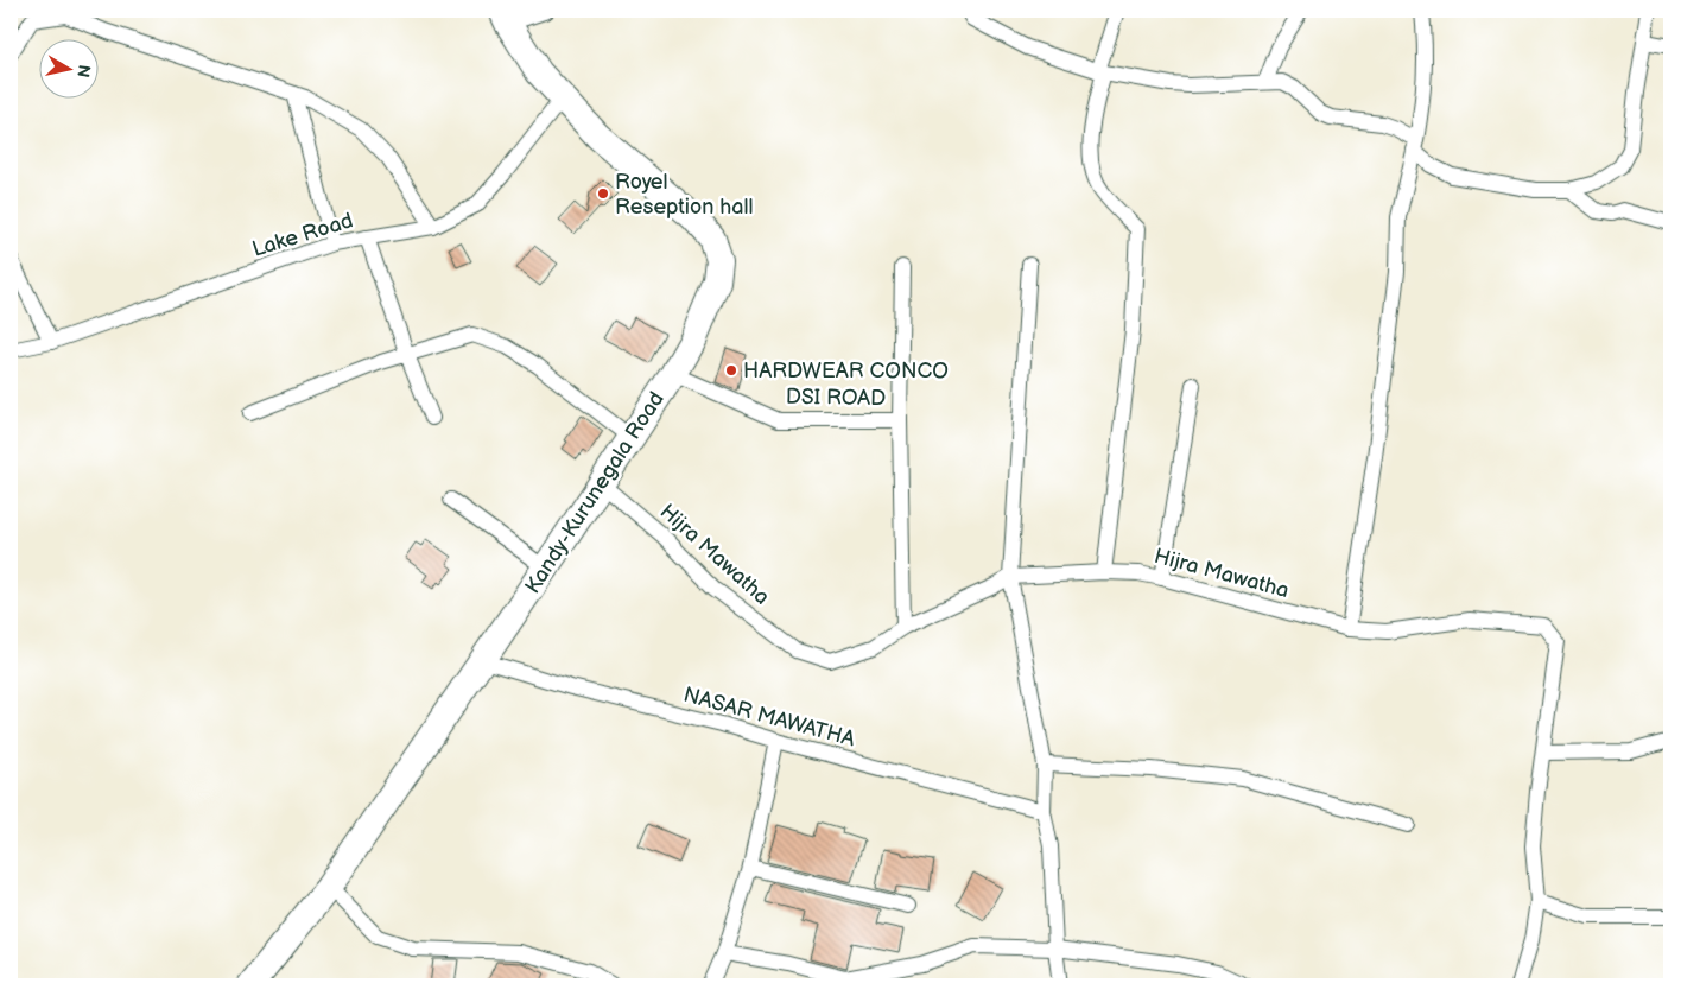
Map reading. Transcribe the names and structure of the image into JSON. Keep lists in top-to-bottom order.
{
  "streets": {
    "highway": ["Kandy-Kurunegala Road"],
    "street": [
      "Lake Road",
      "DSI ROAD",
      "Hijra Mawatha",
      "NASAR MAWATHA"
    ]
  },
  "crossings": [
    ["Lake Road", "Kandy-Kurunegala Road"],
    ["DSI ROAD", "Kandy-Kurunegala Road"],
    ["Kandy-Kurunegala Road", "Hijra Mawatha"],
    ["Kandy-Kurunegala Road", "NASAR MAWATHA"]
  ],
  "places": ["Royel Reseption hall", "HARDWEAR CONCO"],
  "north": "right"
}
